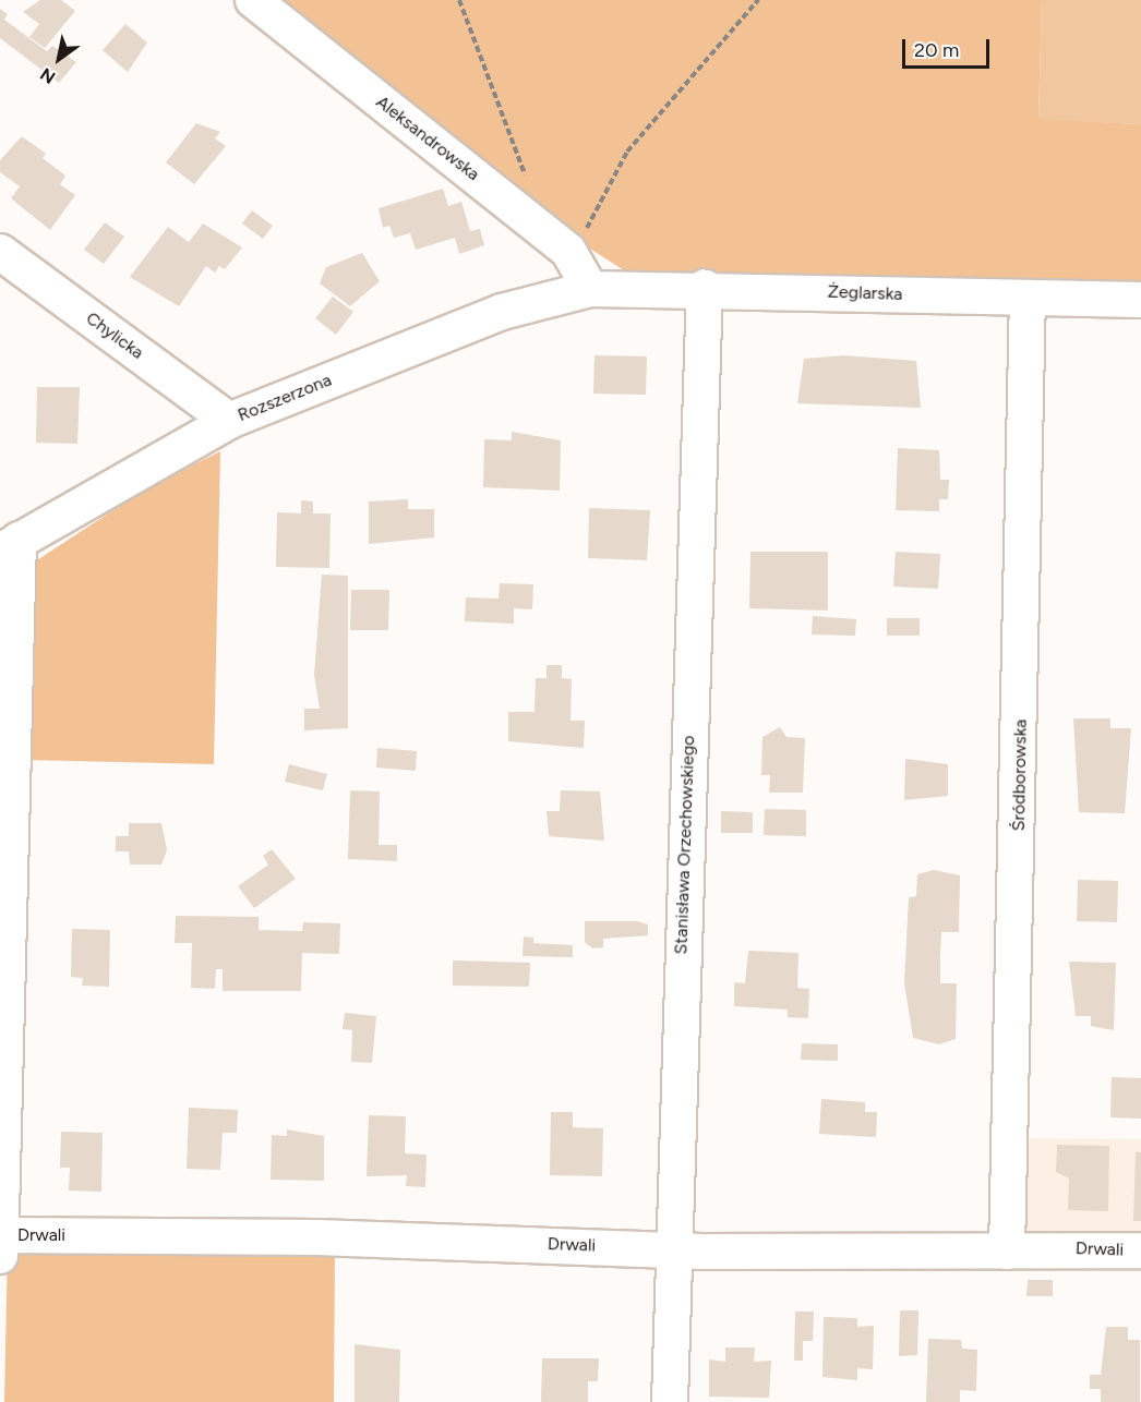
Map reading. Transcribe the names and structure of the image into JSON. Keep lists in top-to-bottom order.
{
  "streets": {
    "street": [
      "Aleksandrowska",
      "Żeglarska",
      "Chylicka",
      "Rozszerzona",
      "Śródborowska",
      "Stanisława Orzechowskiego",
      "Drwali"
    ]
  },
  "crossings": [
    ["Aleksandrowska", "Żeglarska"],
    ["Aleksandrowska", "Rozszerzona"],
    ["Żeglarska", "Rozszerzona"],
    ["Żeglarska", "Śródborowska"],
    ["Żeglarska", "Stanisława Orzechowskiego"],
    ["Chylicka", "Rozszerzona"],
    ["Śródborowska", "Drwali"],
    ["Stanisława Orzechowskiego", "Drwali"]
  ],
  "scale_bar": "20 m",
  "north": "bottom left"
}
